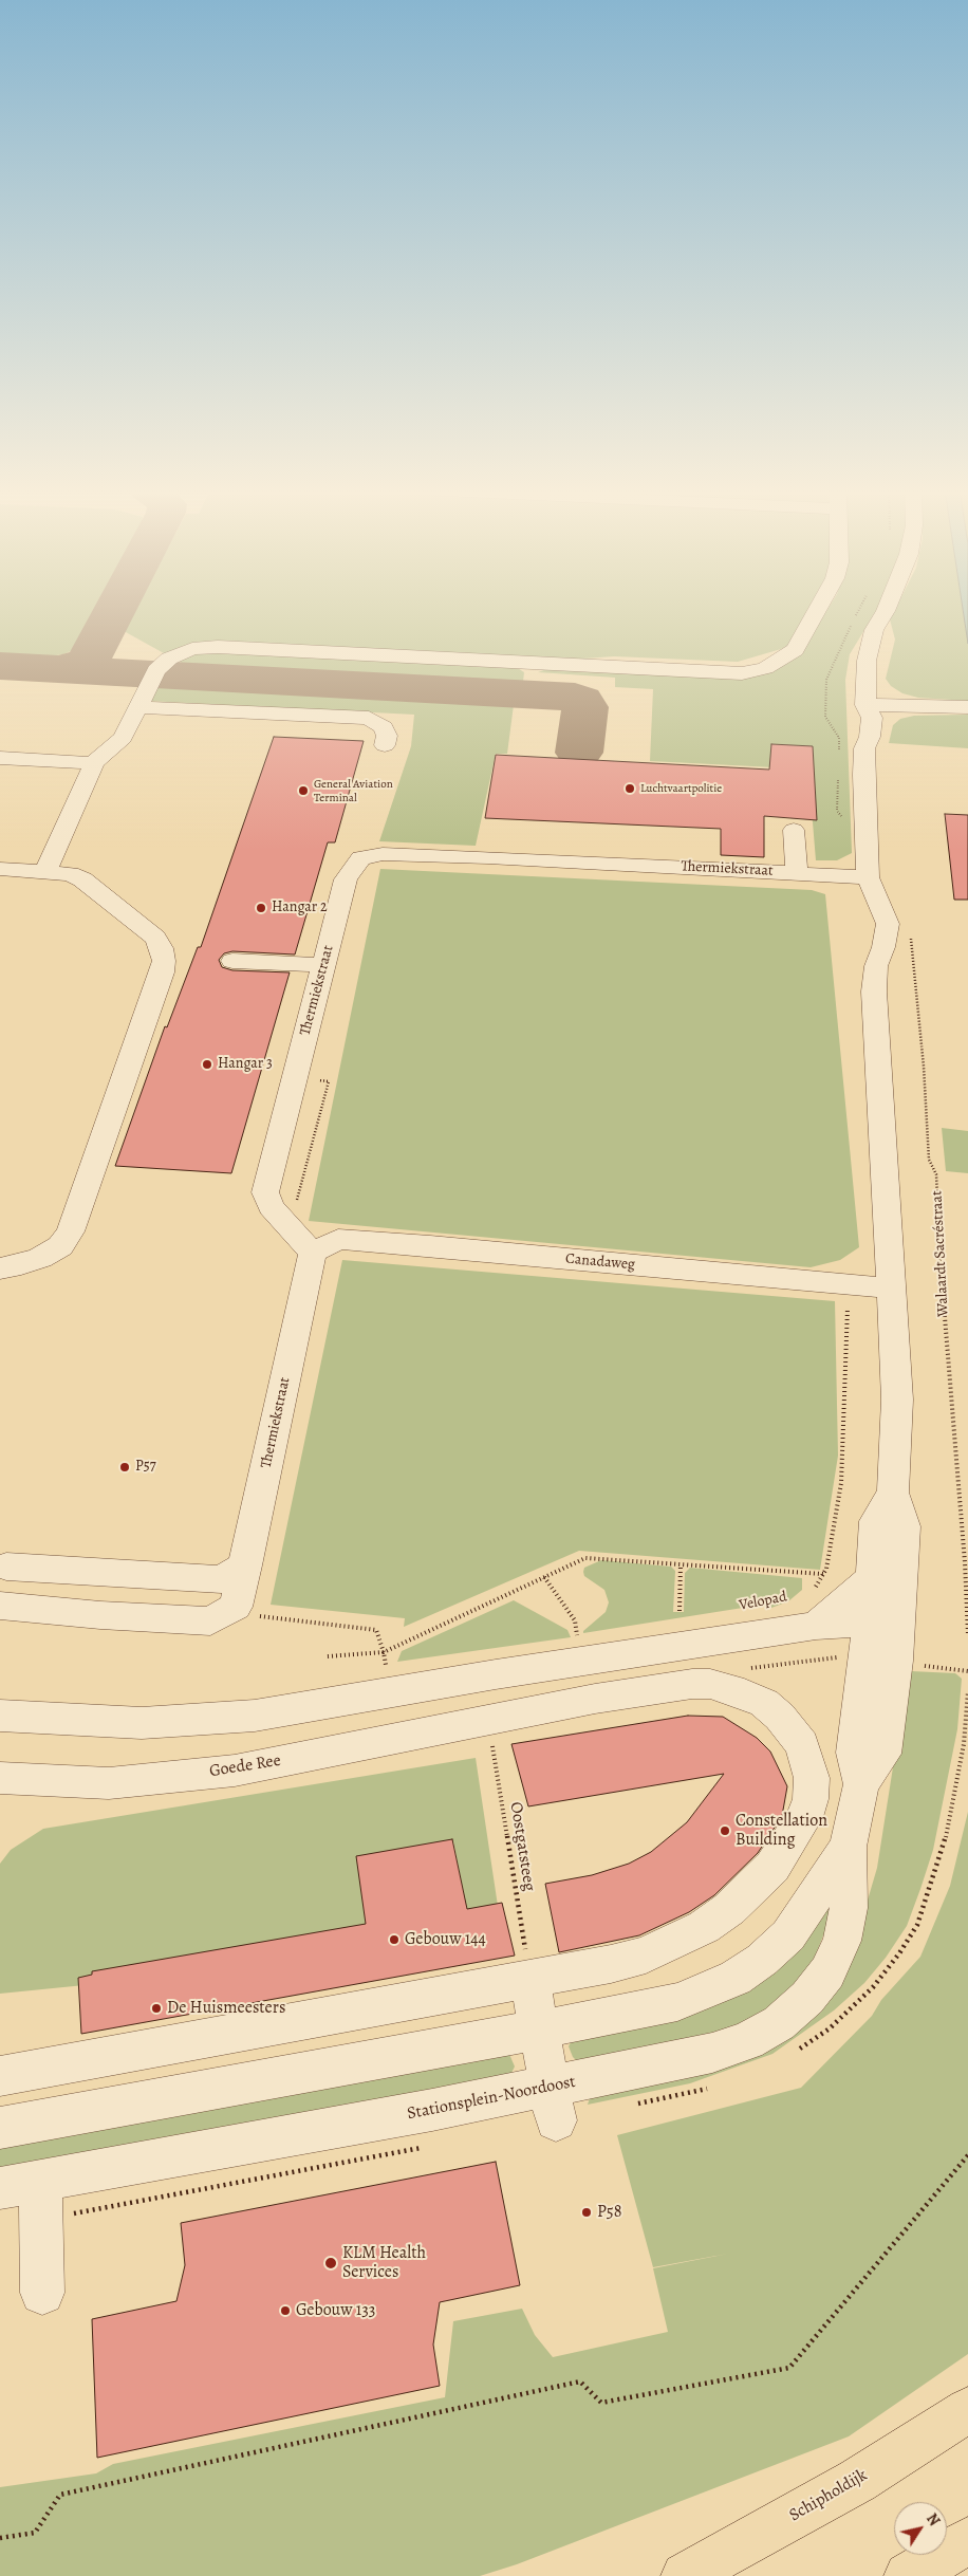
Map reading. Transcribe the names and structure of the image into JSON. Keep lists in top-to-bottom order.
{
  "streets": {
    "main road": ["Schipholdijk"],
    "street": [
      "Thermiekstraat",
      "Canadaweg",
      "Goede Ree",
      "Stationsplein-Noordoost"
    ],
    "path": ["Walaardt Sacréstraat", "Oostgatsteeg"]
  },
  "crossings": [
    ["Thermiekstraat", "Canadaweg"],
    ["Goede Ree", "Oostgatsteeg"]
  ],
  "places": [
    "Luchtvaartpolitie",
    "General Aviation Terminal",
    "Hangar 2",
    "Hangar 3",
    "P57",
    "Constellation Building",
    "Gebouw 144",
    "De Huismeesters",
    "P58",
    "KLM Health Services",
    "Gebouw 133"
  ],
  "north": "top right"
}
